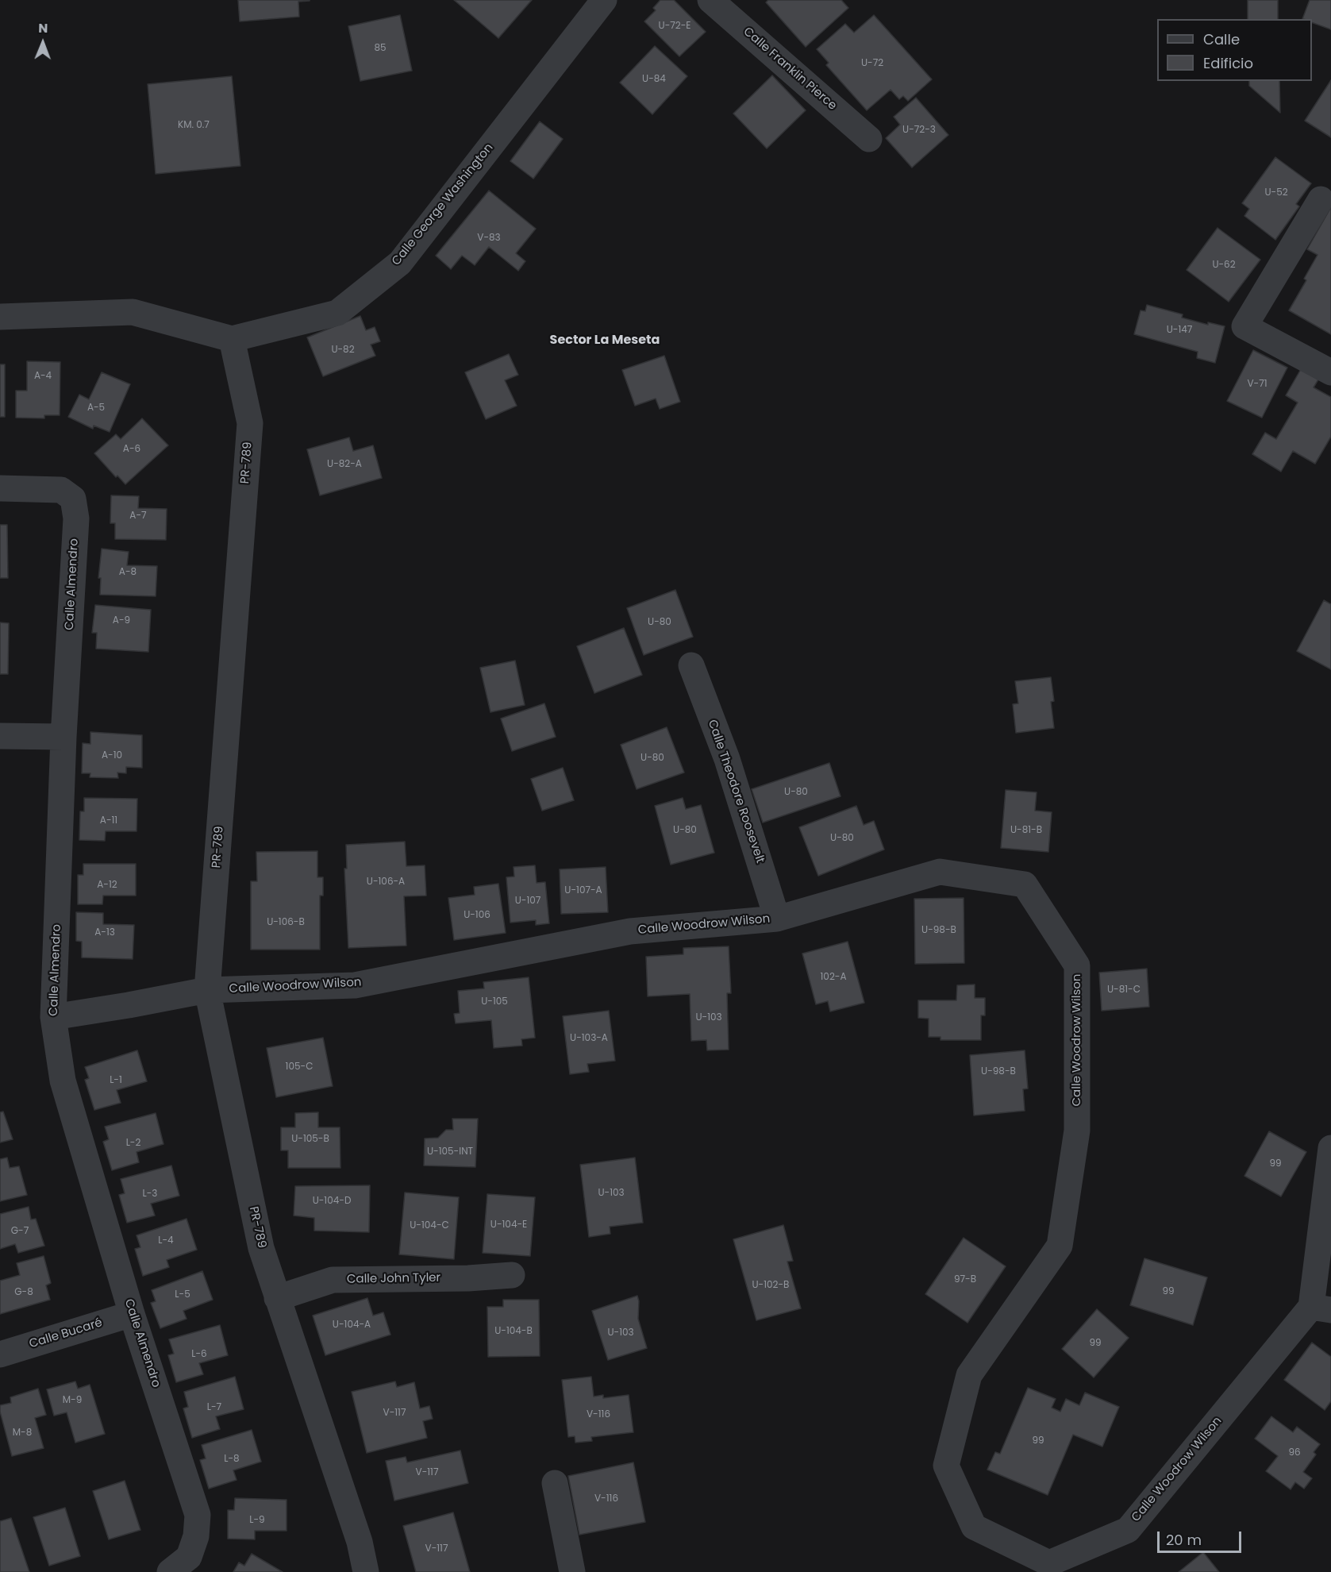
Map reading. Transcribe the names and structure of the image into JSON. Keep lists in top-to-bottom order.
{
  "streets": {
    "street": [
      "Calle Franklin Pierce",
      "Calle George Washington",
      "PR-789",
      "Calle Almendro",
      "Calle Theodore Roosevelt",
      "Calle Woodrow Wilson",
      "Calle John Tyler",
      "Calle Bucaré"
    ]
  },
  "crossings": [
    ["Calle George Washington", "PR-789"],
    ["PR-789", "Calle Woodrow Wilson"],
    ["PR-789", "Calle John Tyler"],
    ["Calle Almendro", "Calle Woodrow Wilson"],
    ["Calle Almendro", "Calle Bucaré"],
    ["Calle Theodore Roosevelt", "Calle Woodrow Wilson"]
  ],
  "districts": ["Sector La Meseta"],
  "house_numbers": [
    "U-72-E",
    "85",
    "U-72",
    "U-84",
    "KM. 0.7",
    "U-72-3",
    "U-52",
    "V-83",
    "U-62",
    "U-147",
    "U-82",
    "A-4",
    "V-71",
    "A-5",
    "A-6",
    "U-82-A",
    "A-7",
    "A-8",
    "A-9",
    "U-80",
    "A-10",
    "U-80",
    "U-80",
    "A-11",
    "U-80",
    "U-81-B",
    "U-80",
    "U-106-A",
    "A-12",
    "U-107-A",
    "U-107",
    "U-106",
    "U-106-B",
    "U-98-B",
    "A-13",
    "102-A",
    "U-81-C",
    "U-105",
    "U-103",
    "U-103-A",
    "105-C",
    "U-98-B",
    "L-1",
    "U-105-B",
    "L-2",
    "U-105-INT",
    "99",
    "U-103",
    "L-3",
    "U-104-D",
    "U-104-E",
    "U-104-C",
    "G-7",
    "L-4",
    "97-B",
    "U-102-B",
    "99",
    "G-8",
    "L-5",
    "U-104-A",
    "U-104-B",
    "U-103",
    "99",
    "L-6",
    "M-9",
    "L-7",
    "V-117",
    "V-116",
    "M-8",
    "99",
    "96",
    "L-8",
    "V-117",
    "V-116",
    "L-9",
    "V-117"
  ],
  "legend": ["Calle", "Edificio"],
  "scale_bar": "20 m",
  "north": "top"
}
